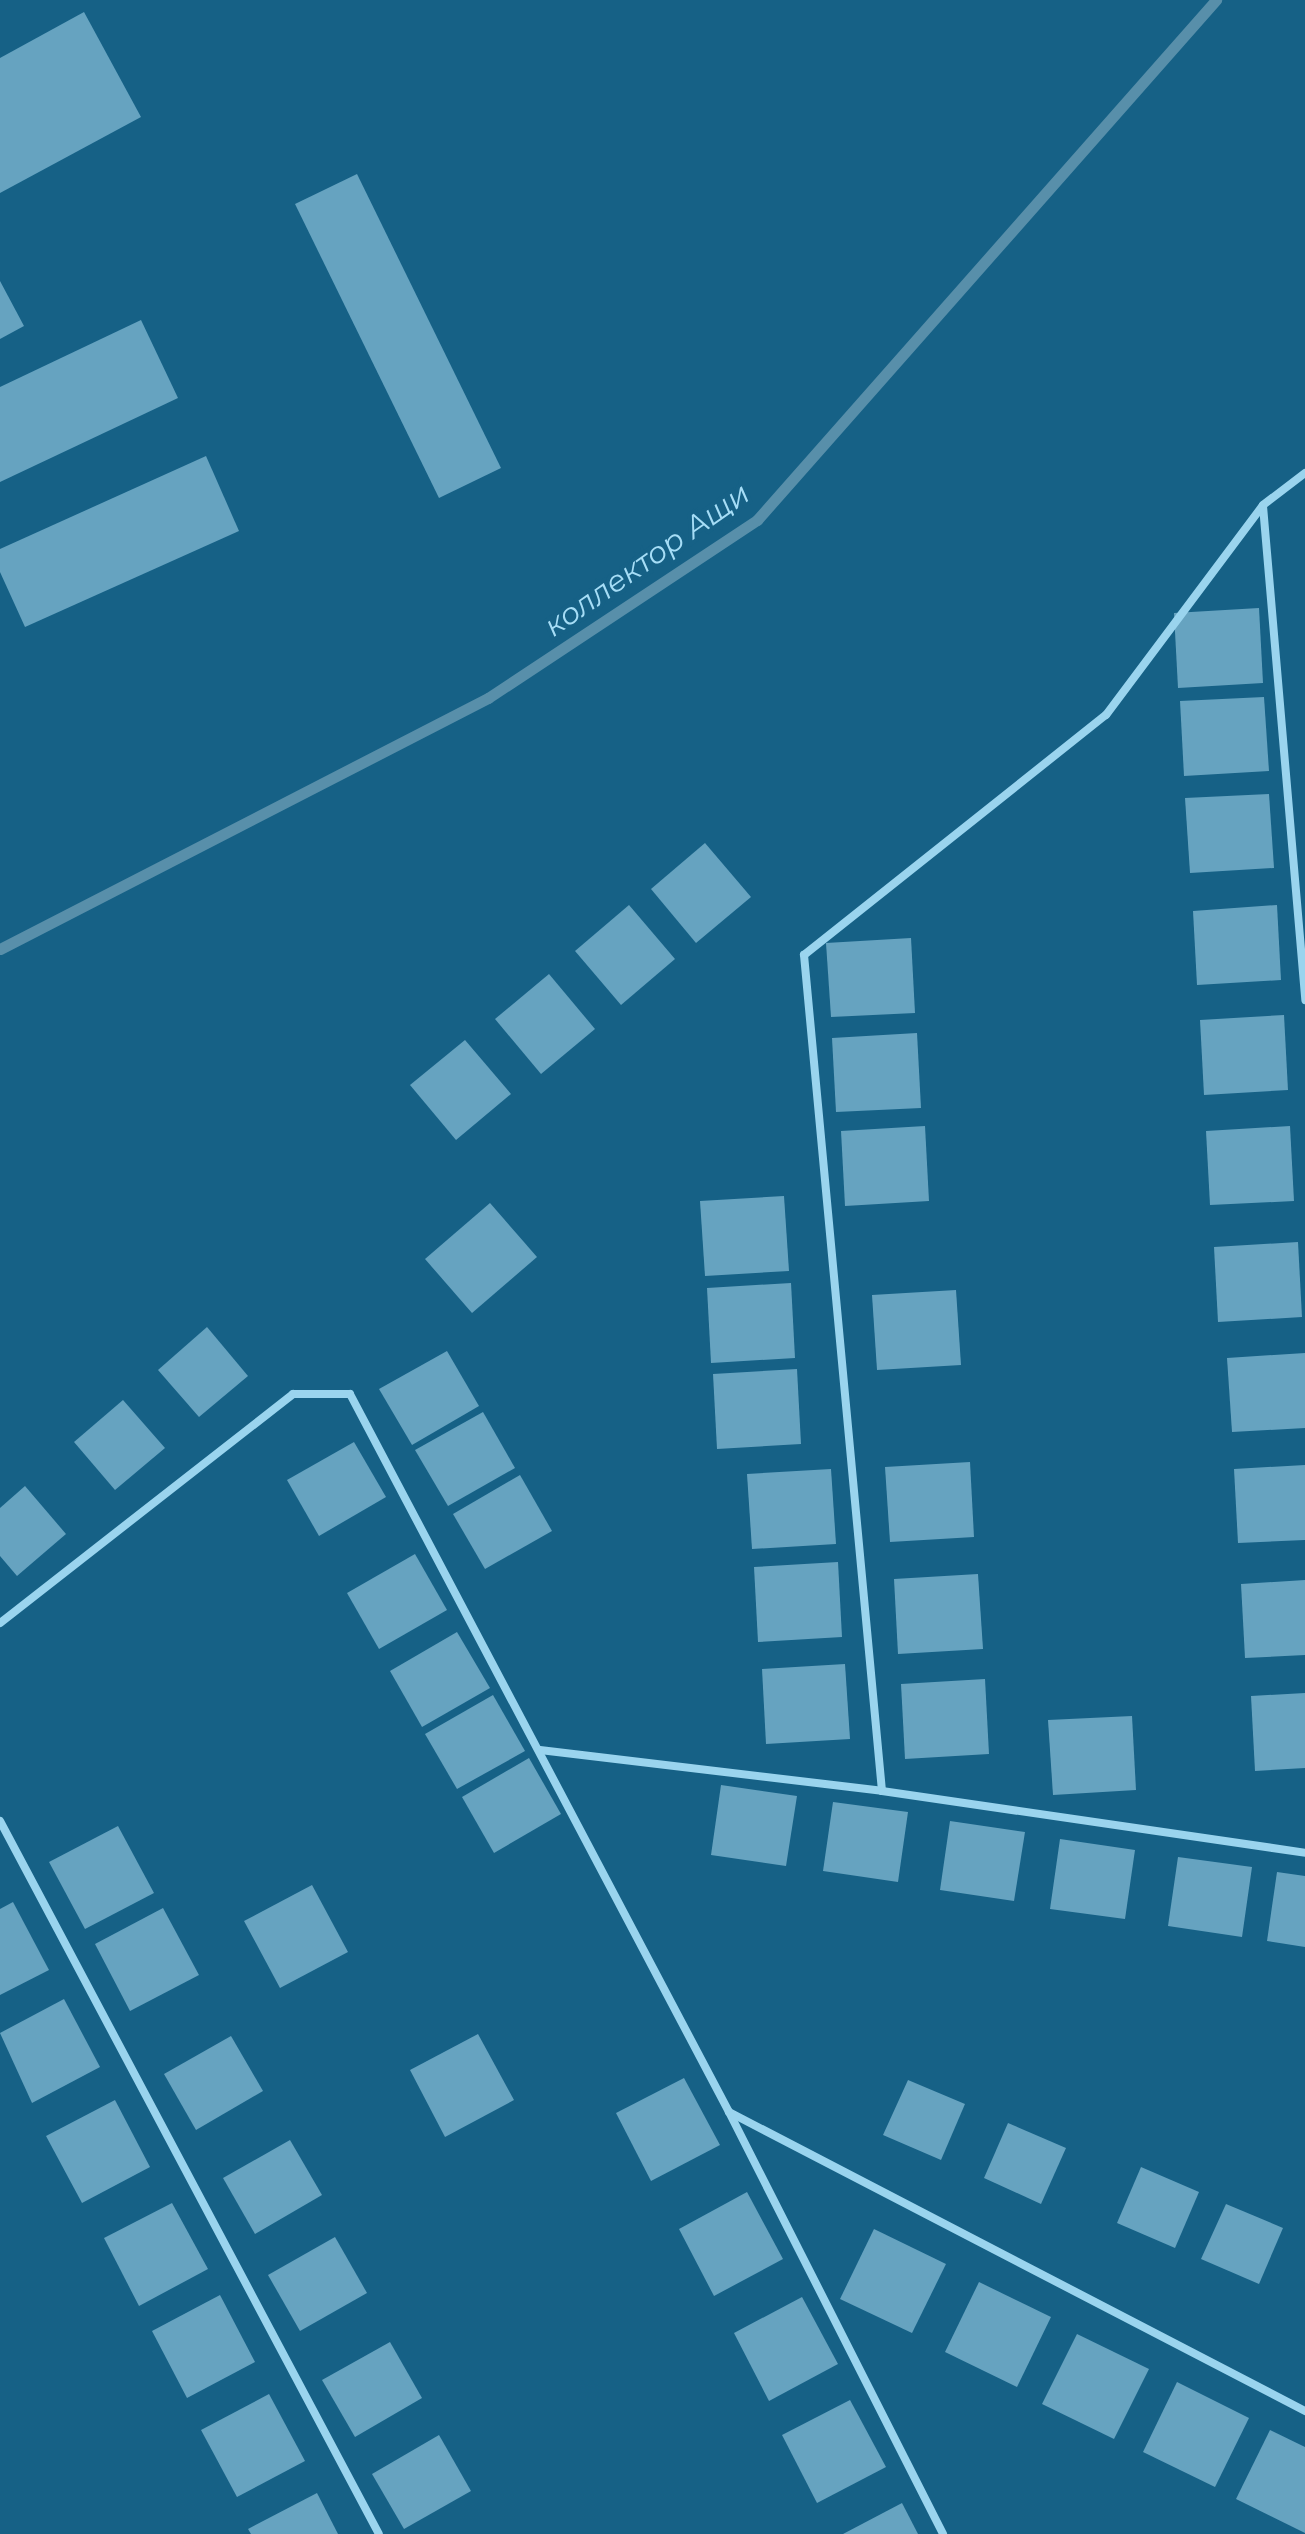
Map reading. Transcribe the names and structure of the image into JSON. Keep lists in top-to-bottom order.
{
  "water": ["коллектор Ащи"]
}
